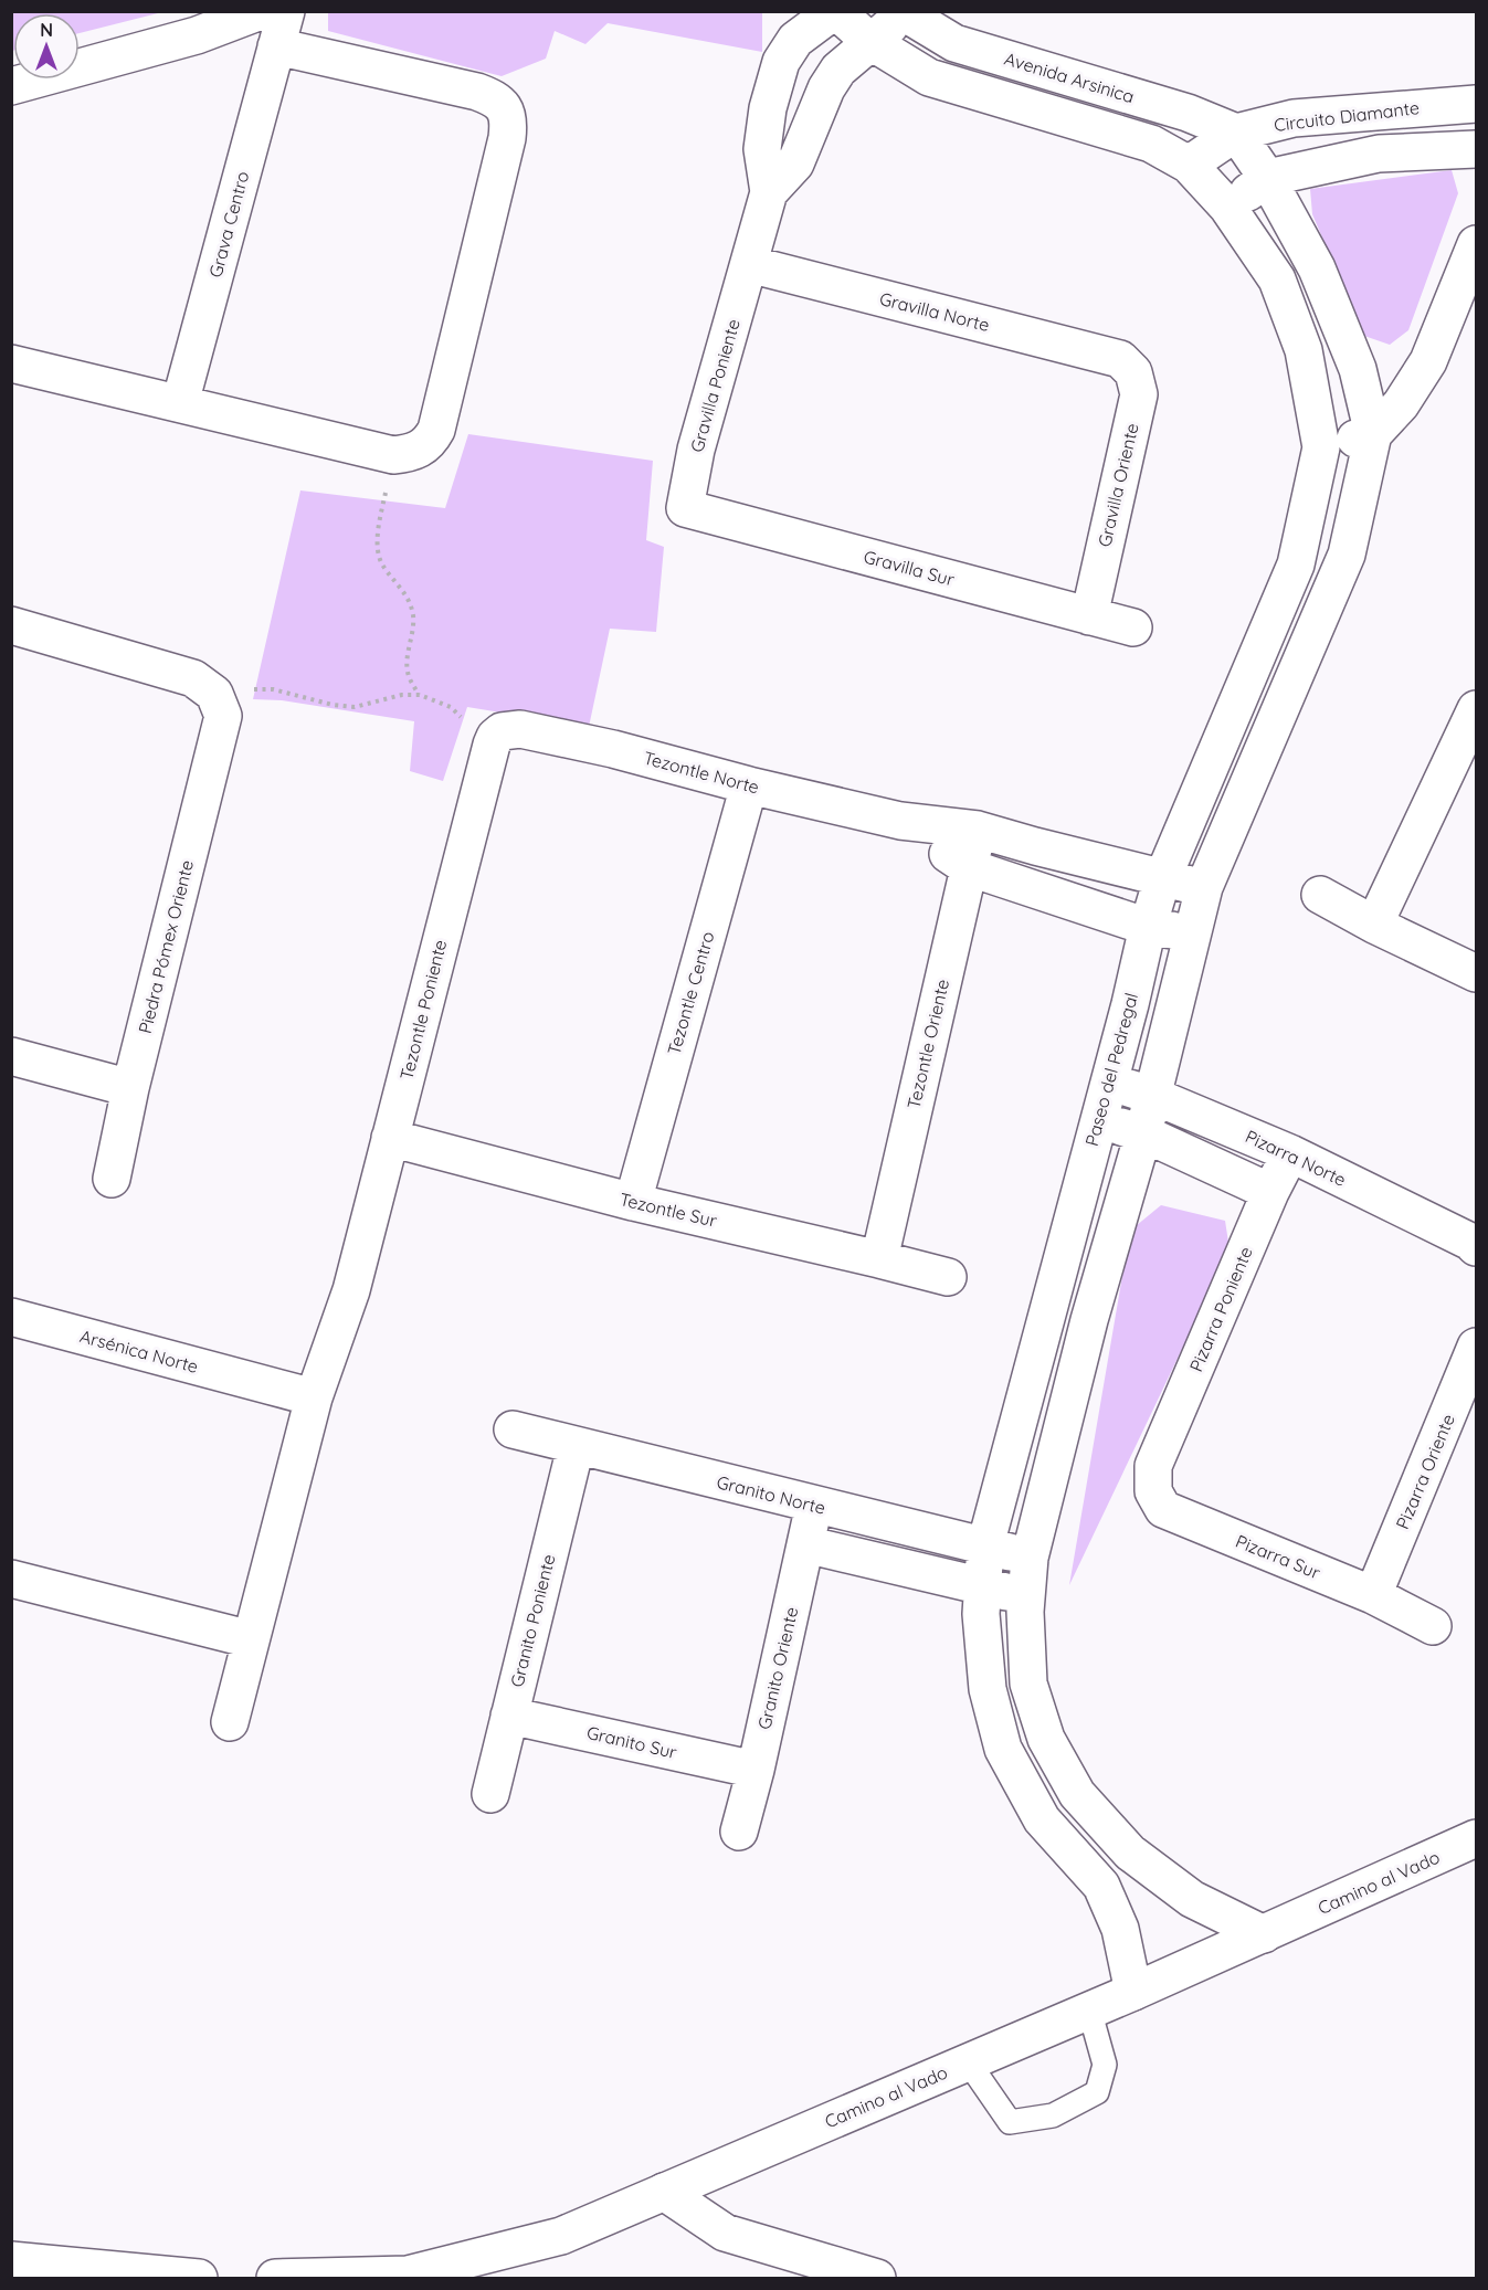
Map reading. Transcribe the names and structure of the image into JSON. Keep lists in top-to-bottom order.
{
  "streets": {
    "street": [
      "Avenida Arsinica",
      "Circuito Diamante",
      "Grava Centro",
      "Gravilla Norte",
      "Gravilla Poniente",
      "Gravilla Oriente",
      "Gravilla Sur",
      "Tezontle Norte",
      "Piedra Pómex Oriente",
      "Tezontle Centro",
      "Tezontle Poniente",
      "Tezontle Oriente",
      "Paseo del Pedregal",
      "Pizarra Norte",
      "Tezontle Sur",
      "Pizarra Poniente",
      "Arsénica Norte",
      "Pizarra Oriente",
      "Granito Norte",
      "Pizarra Sur",
      "Granito Poniente",
      "Granito Oriente",
      "Granito Sur",
      "Camino al Vado"
    ]
  },
  "crossings": [
    ["Avenida Arsinica", "Circuito Diamante"],
    ["Circuito Diamante", "Paseo del Pedregal"],
    ["Gravilla Norte", "Gravilla Poniente"],
    ["Gravilla Norte", "Gravilla Oriente"],
    ["Gravilla Poniente", "Gravilla Sur"],
    ["Gravilla Oriente", "Gravilla Sur"],
    ["Tezontle Norte", "Tezontle Centro"],
    ["Tezontle Norte", "Tezontle Poniente"],
    ["Tezontle Norte", "Tezontle Oriente"],
    ["Tezontle Norte", "Paseo del Pedregal"],
    ["Tezontle Centro", "Tezontle Sur"],
    ["Tezontle Poniente", "Tezontle Sur"],
    ["Tezontle Poniente", "Arsénica Norte"],
    ["Tezontle Oriente", "Tezontle Sur"],
    ["Paseo del Pedregal", "Pizarra Norte"],
    ["Paseo del Pedregal", "Granito Norte"],
    ["Paseo del Pedregal", "Camino al Vado"],
    ["Pizarra Norte", "Pizarra Poniente"],
    ["Pizarra Poniente", "Pizarra Sur"],
    ["Pizarra Oriente", "Pizarra Sur"],
    ["Granito Norte", "Granito Poniente"],
    ["Granito Norte", "Granito Oriente"],
    ["Granito Poniente", "Granito Sur"],
    ["Granito Oriente", "Granito Sur"]
  ],
  "north": "top"
}
